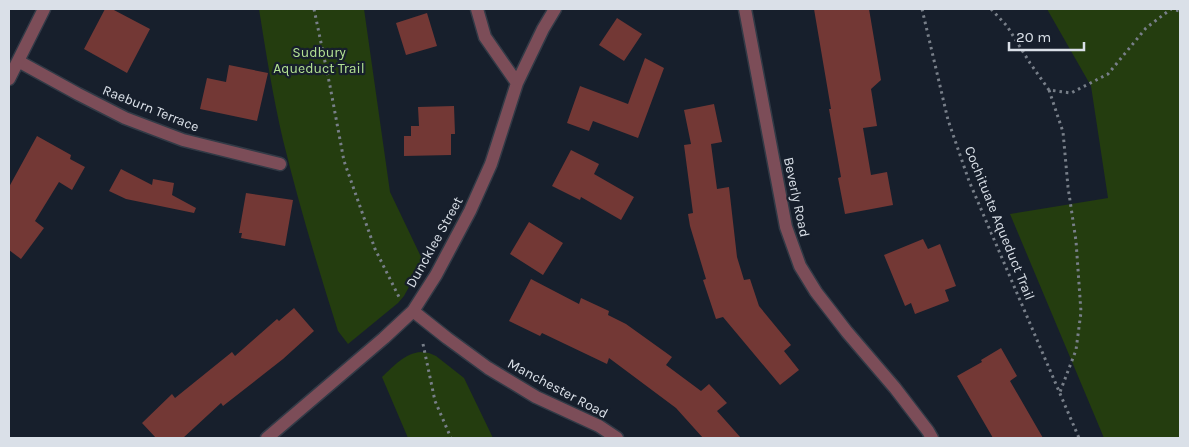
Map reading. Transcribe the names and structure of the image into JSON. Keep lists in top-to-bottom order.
{
  "streets": {
    "street": [
      "Raeburn Terrace",
      "Beverly Road",
      "Duncklee Street",
      "Manchester Road"
    ],
    "path": ["Cochituate Aqueduct Trail"]
  },
  "crossings": [
    ["Duncklee Street", "Manchester Road"]
  ],
  "parks": ["Sudbury Aqueduct Trail"],
  "scale_bar": "20 m"
}
